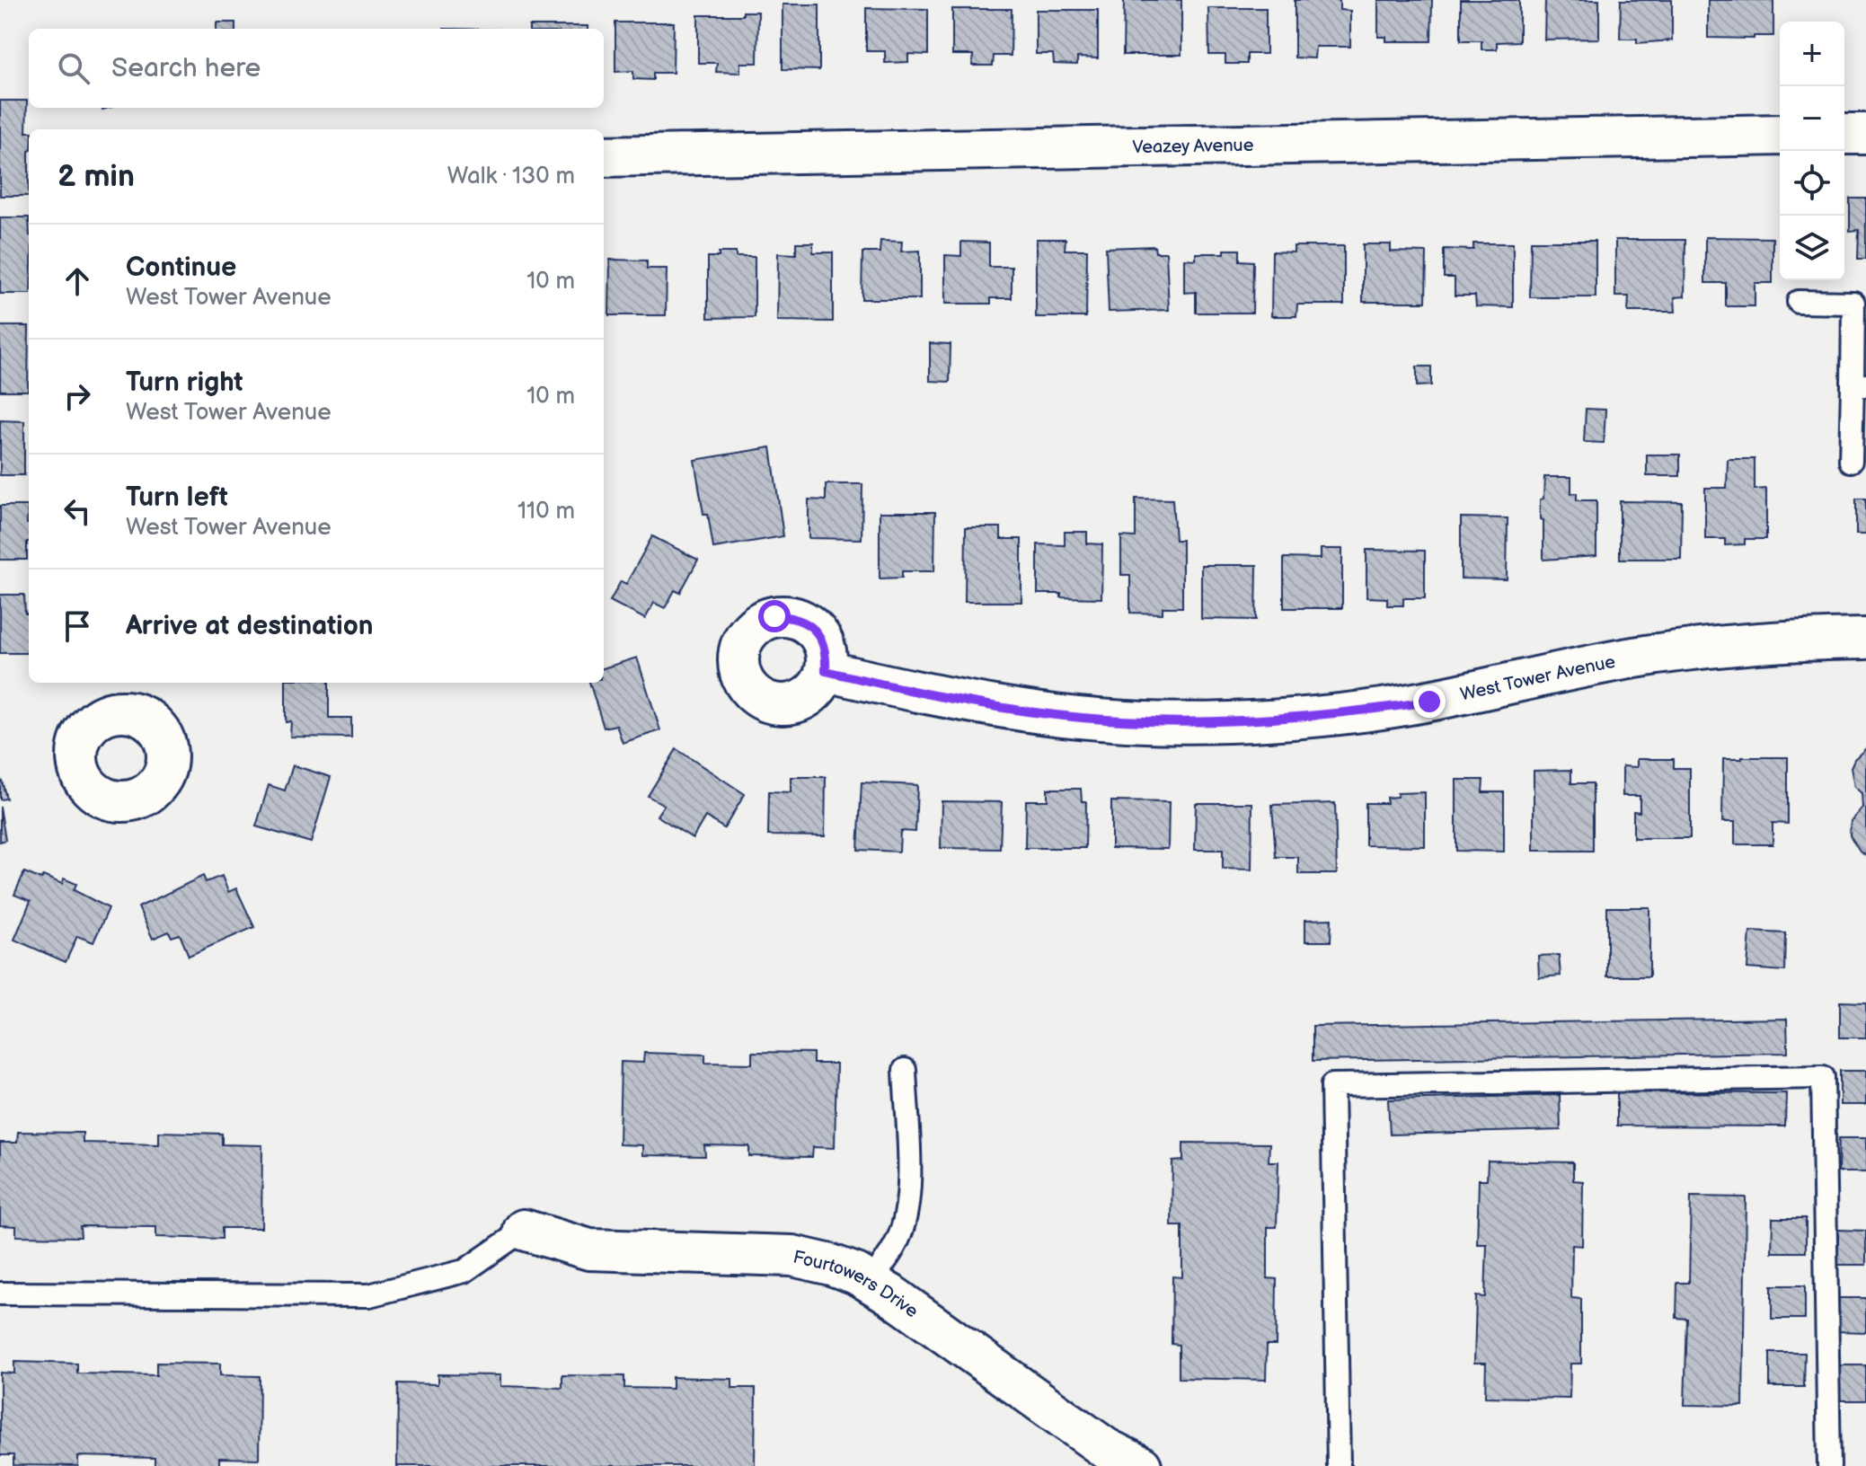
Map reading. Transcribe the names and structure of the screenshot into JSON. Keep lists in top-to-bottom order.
{
  "streets": {
    "street": ["Veazey Avenue", "West Tower Avenue", "Fourtowers Drive"]
  },
  "page": {
    "map_buttons": ["+", "−"],
    "search": "Search here",
    "heading": ["2 min", "Walk · 130 m"],
    "list": [
      ["Continue", "West Tower Avenue", "10 m"],
      ["Turn right", "West Tower Avenue", "10 m"],
      ["Turn left", "West Tower Avenue", "110 m"],
      "Arrive at destination"
    ]
  }
}
